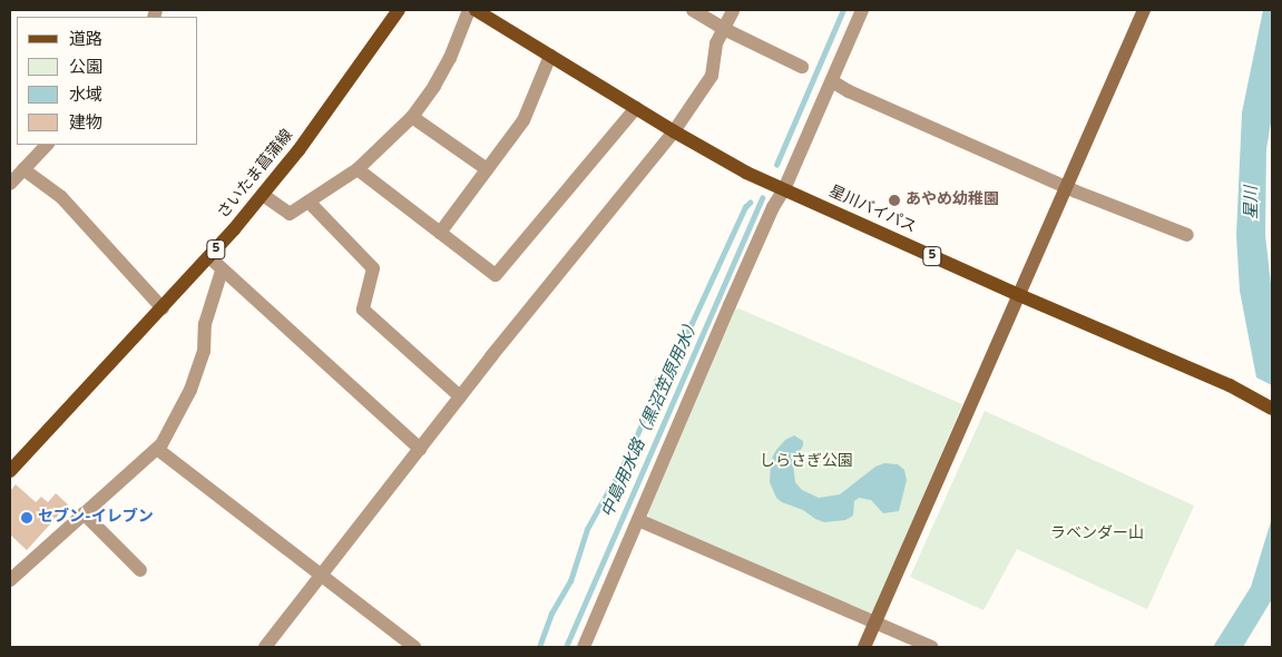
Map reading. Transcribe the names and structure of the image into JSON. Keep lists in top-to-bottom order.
{
  "streets": {
    "main road": ["さいたま菖蒲線", "星川バイパス", "5"]
  },
  "water": ["星川", "中島用水路（黒沼笠原用水）"],
  "parks": ["しらさぎ公園", "ラベンダー山"],
  "places": ["あやめ幼稚園", "セブン-イレブン"],
  "legend": [
    "道路",
    "公園",
    "水域",
    "建物"
  ]
}
